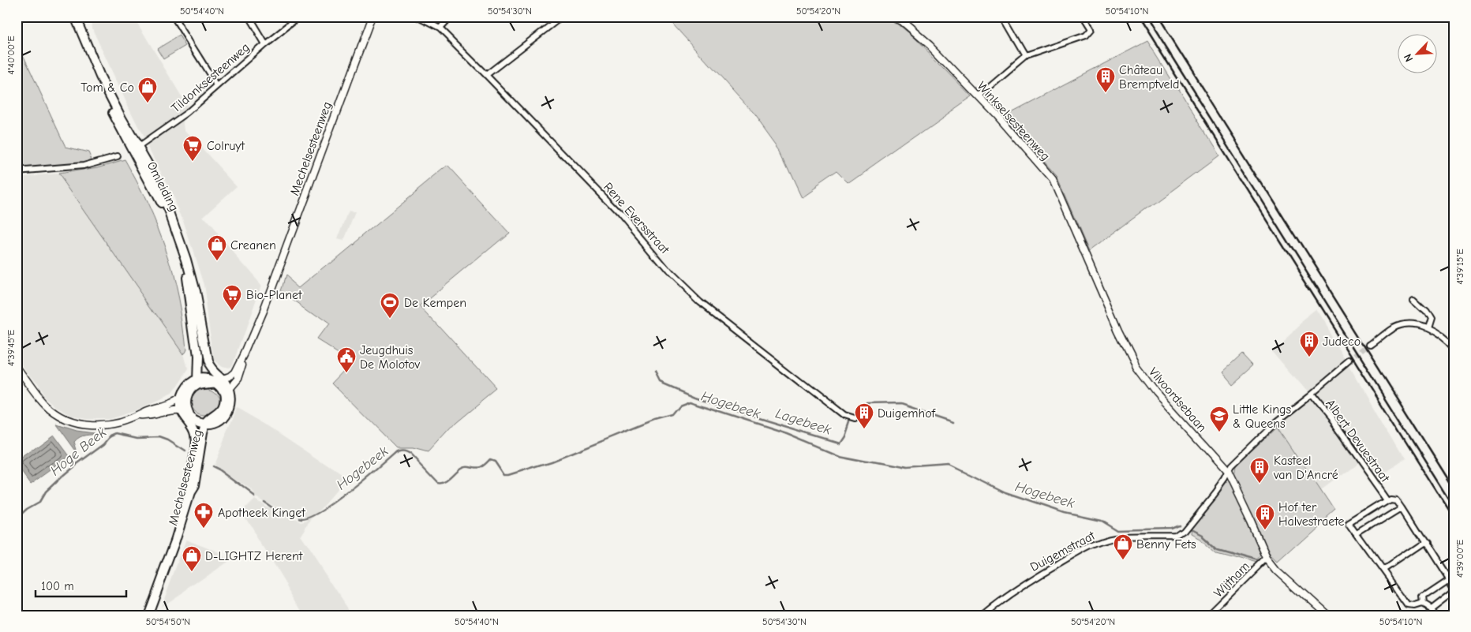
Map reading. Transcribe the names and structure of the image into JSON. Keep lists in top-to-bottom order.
{
  "streets": {
    "main road": ["Mechelsesteenweg", "Omleiding"],
    "street": [
      "Tildonksesteenweg",
      "Winkselsesteenweg",
      "Rene Eversstraat",
      "Vilvoordsebaan",
      "Albert Devuestraat",
      "Duigemstraat",
      "Wijtham"
    ]
  },
  "crossings": [
    ["Tildonksesteenweg", "Omleiding"],
    ["Winkselsesteenweg", "Vilvoordsebaan"],
    ["Mechelsesteenweg", "Omleiding"],
    ["Vilvoordsebaan", "Duigemstraat"],
    ["Vilvoordsebaan", "Wijtham"],
    ["Albert Devuestraat", "Duigemstraat"]
  ],
  "water": ["Hogebeek", "Lagebeek", "Hoge Beek"],
  "places": {
    "building": [
      "Château Bremptveld",
      "Judeco",
      "Duigemhof",
      "Kasteel van D'Ancré",
      "Hof ter Halvestraete"
    ],
    "shop": [
      "Tom & Co",
      "Creanen",
      "Benny Fets",
      "D-LIGHTZ Herent"
    ],
    "supermarket": ["Colruyt", "Bio-Planet"],
    "sports": ["De Kempen"],
    "public building": ["Jeugdhuis De Molotov"],
    "school or university": ["Little Kings & Queens"],
    "pharmacy": ["Apotheek Kinget"]
  },
  "scale_bar": "100 m",
  "north": "bottom left",
  "coordinates": [
    "50°54'40\"N",
    "50°54'30\"N",
    "50°54'20\"N",
    "50°54'10\"N",
    "4°40'00\"E",
    "4°39'15\"E",
    "4°39'45\"E",
    "4°39'00\"E",
    "50°54'50\"N"
  ]
}
